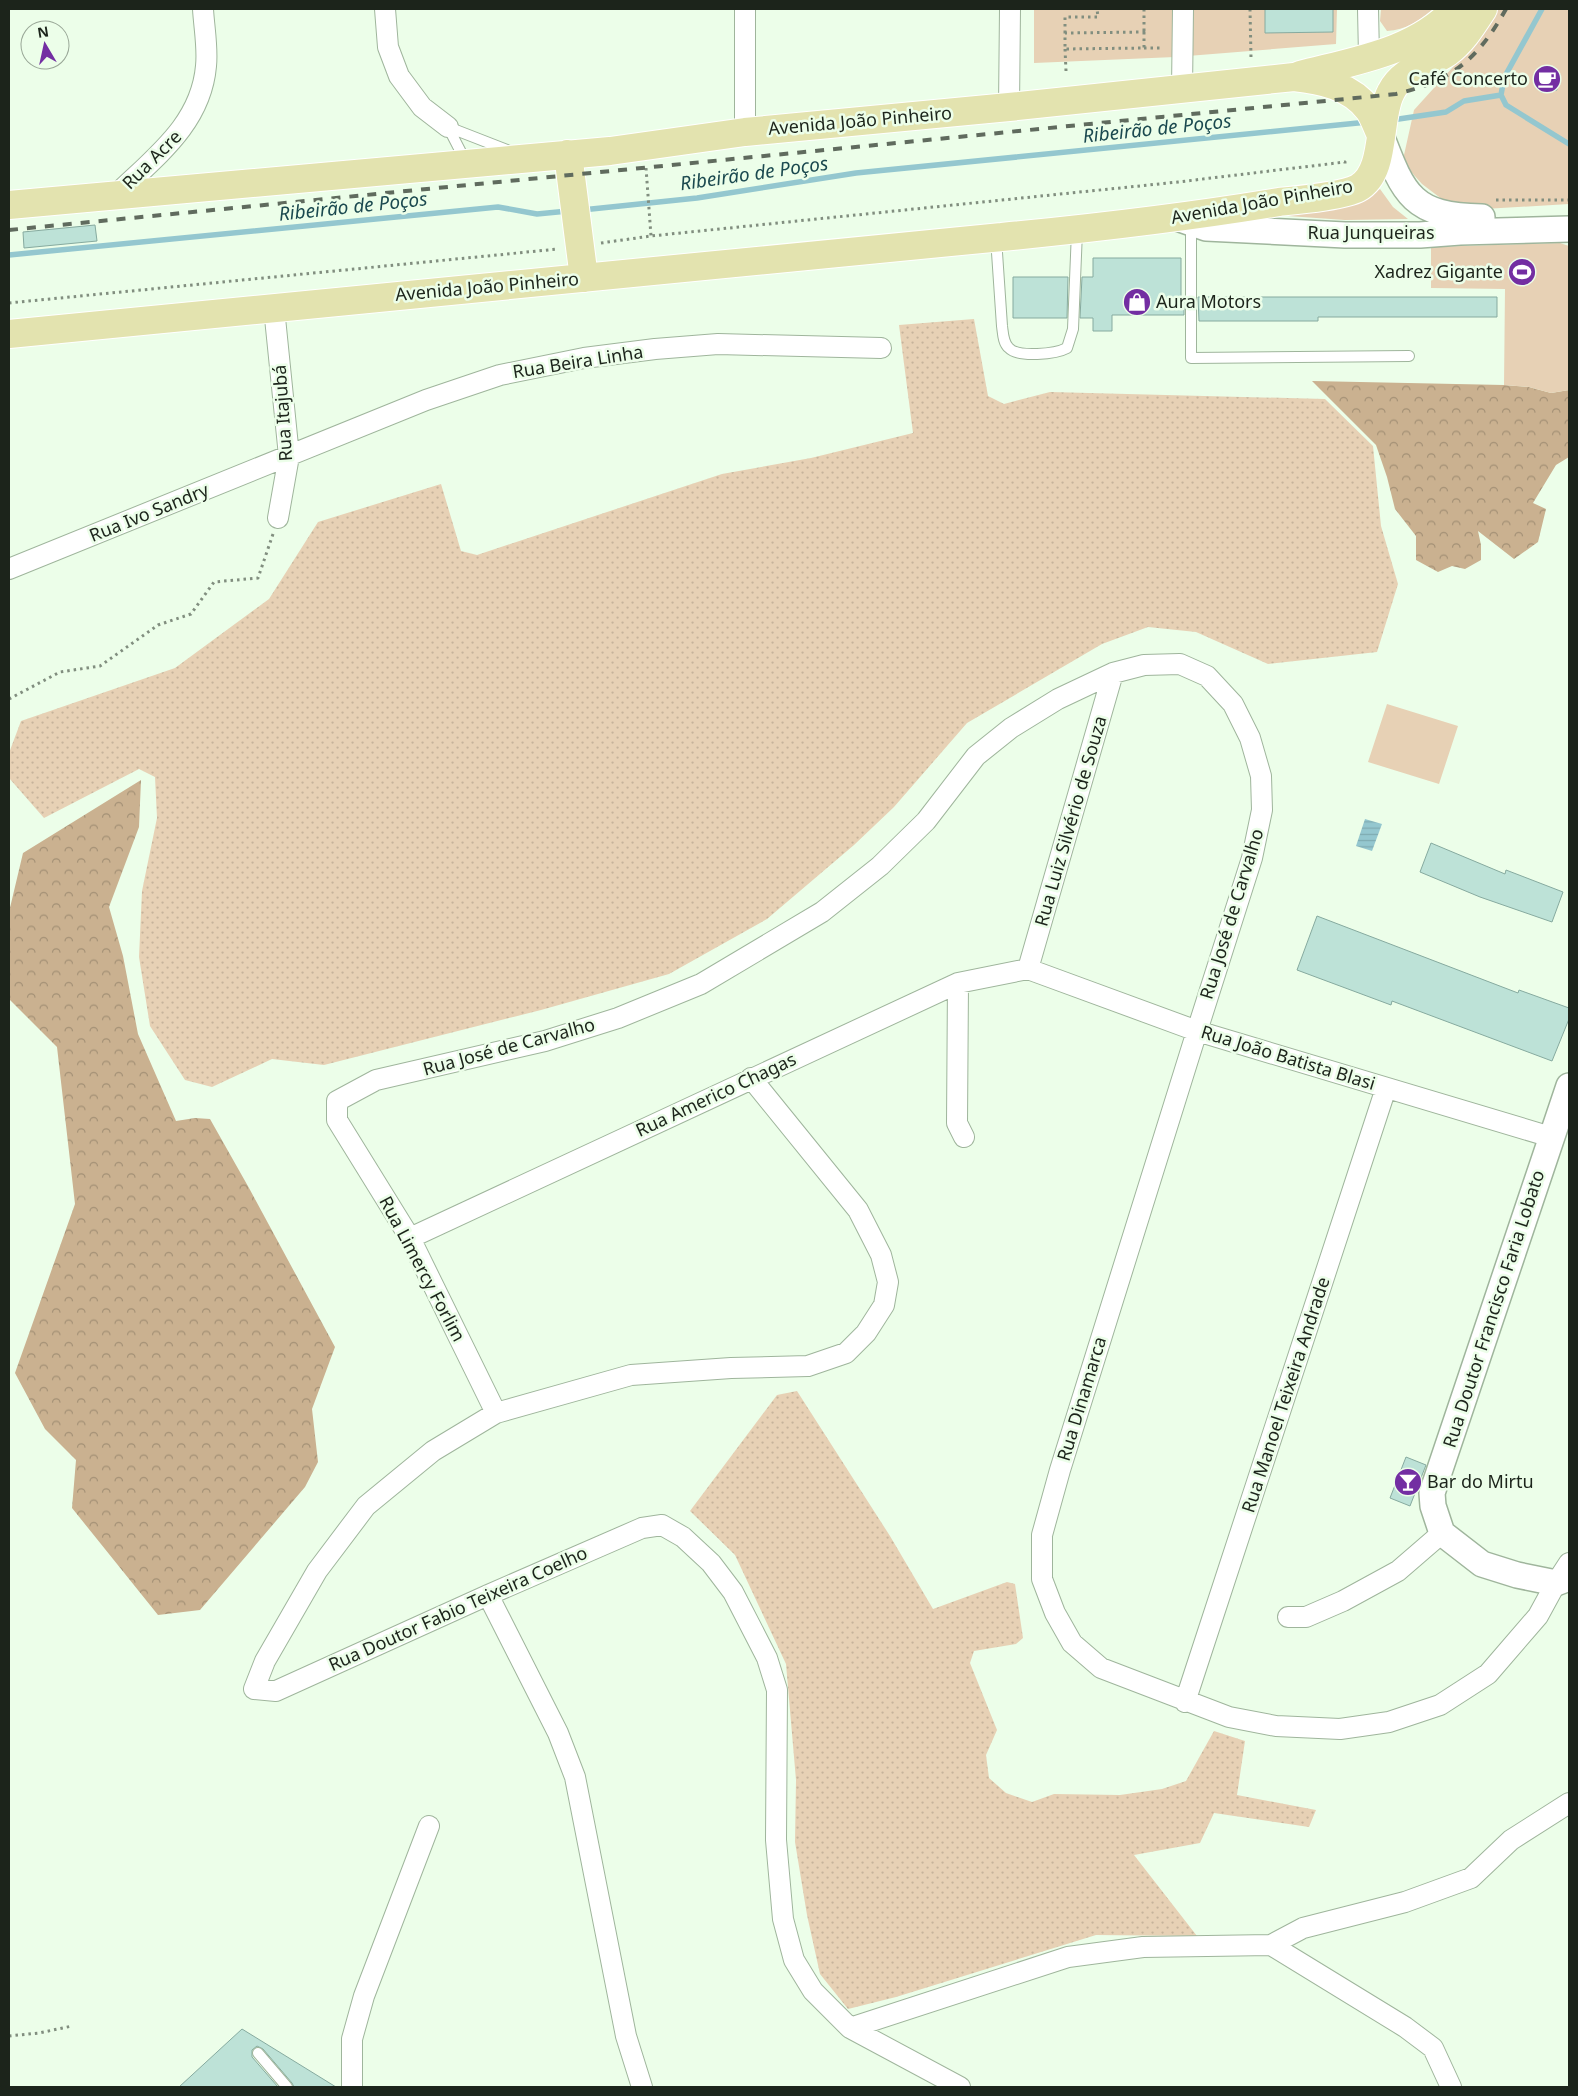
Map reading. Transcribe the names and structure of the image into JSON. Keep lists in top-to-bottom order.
{
  "streets": {
    "main road": ["Avenida João Pinheiro"],
    "street": [
      "Rua Acre",
      "Rua Junqueiras",
      "Rua Beira Linha",
      "Rua Itajubá",
      "Rua Ivo Sandry",
      "Rua Luiz Silvério de Souza",
      "Rua José de Carvalho",
      "Rua João Batista Blasi",
      "Rua Americo Chagas",
      "Rua Limercy Forlim",
      "Rua Doutor Francisco Faria Lobato",
      "Rua Manoel Teixeira Andrade",
      "Rua Dinamarca",
      "Rua Doutor Fabio Teixeira Coelho"
    ]
  },
  "crossings": [
    ["Avenida João Pinheiro", "Rua Acre"],
    ["Avenida João Pinheiro", "Rua Junqueiras"],
    ["Avenida João Pinheiro", "Rua Itajubá"],
    ["Rua Beira Linha", "Rua Itajubá"],
    ["Rua Beira Linha", "Rua Ivo Sandry"],
    ["Rua Itajubá", "Rua Ivo Sandry"],
    ["Rua Luiz Silvério de Souza", "Rua José de Carvalho"],
    ["Rua Luiz Silvério de Souza", "Rua João Batista Blasi"],
    ["Rua Luiz Silvério de Souza", "Rua Americo Chagas"],
    ["Rua José de Carvalho", "Rua João Batista Blasi"],
    ["Rua José de Carvalho", "Rua Limercy Forlim"],
    ["Rua José de Carvalho", "Rua Dinamarca"],
    ["Rua João Batista Blasi", "Rua Americo Chagas"],
    ["Rua João Batista Blasi", "Rua Doutor Francisco Faria Lobato"],
    ["Rua João Batista Blasi", "Rua Manoel Teixeira Andrade"],
    ["Rua João Batista Blasi", "Rua Dinamarca"],
    ["Rua Americo Chagas", "Rua Limercy Forlim"],
    ["Rua Limercy Forlim", "Rua Doutor Fabio Teixeira Coelho"],
    ["Rua Manoel Teixeira Andrade", "Rua Dinamarca"]
  ],
  "water": ["Ribeirão de Poços"],
  "places": {
    "cafe": ["Café Concerto"],
    "sports": ["Xadrez Gigante"],
    "shop": ["Aura Motors"],
    "bar": ["Bar do Mirtu"]
  },
  "north": "top"
}
